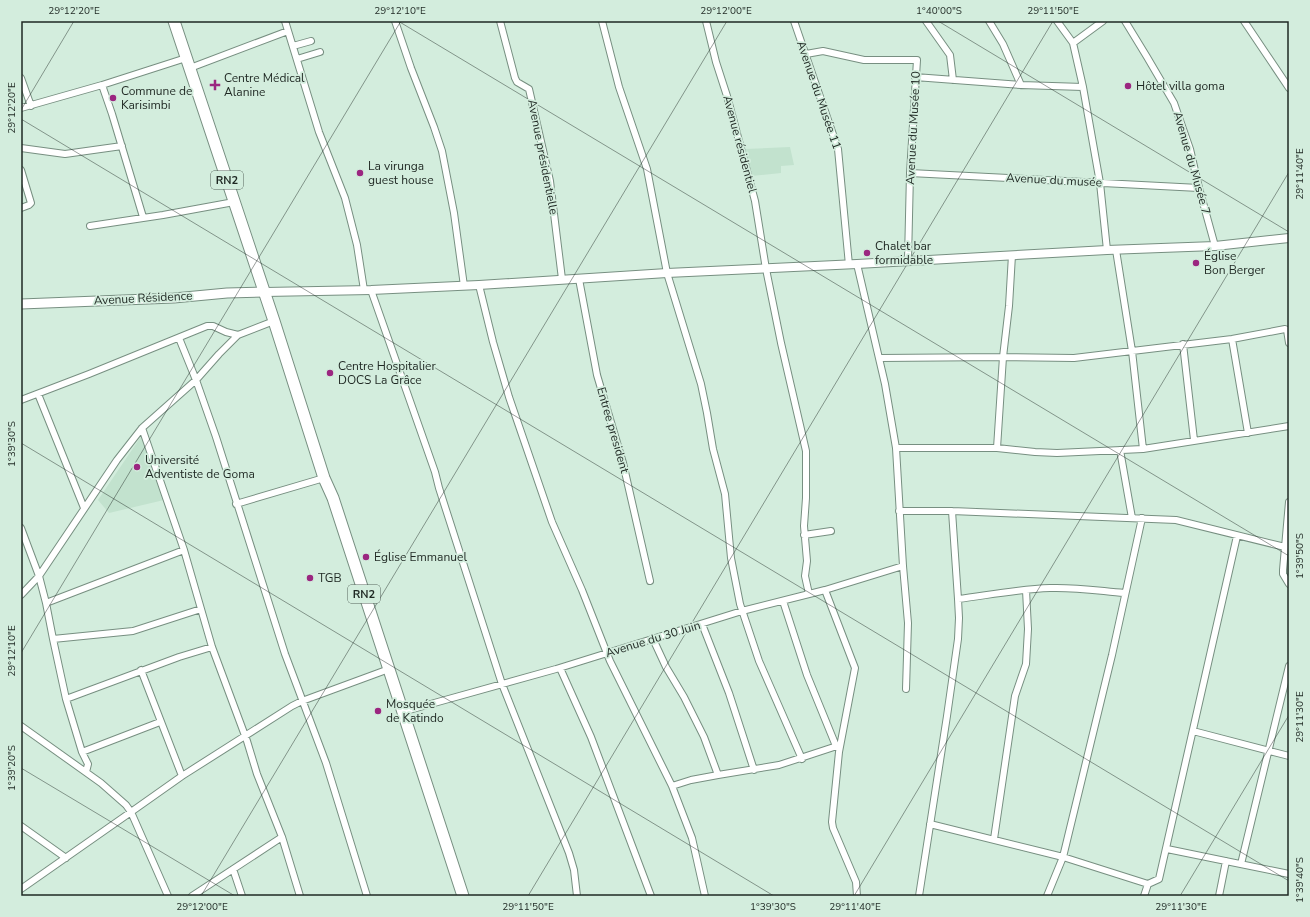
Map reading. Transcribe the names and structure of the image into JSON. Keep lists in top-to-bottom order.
{
  "streets": {
    "highway": ["RN2"],
    "main road": ["Avenue Résidence"],
    "street": [
      "Avenue du Musée 11",
      "Avenue du Musée 10",
      "Avenue résidentiel",
      "Avenue présidentielle",
      "Avenue du Musée 7",
      "Avenue du musée",
      "Entree president",
      "Avenue du 30 Juin"
    ]
  },
  "crossings": [
    ["Avenue du Musée 11", "Avenue du Musée 10"],
    ["Avenue du Musée 11", "Avenue du 30 Juin"],
    ["Avenue du Musée 10", "Avenue du musée"],
    ["Avenue résidentiel", "Avenue du 30 Juin"],
    ["Avenue du Musée 7", "Avenue du musée"],
    ["RN2", "Avenue Résidence"],
    ["RN2", "Avenue du 30 Juin"]
  ],
  "places": {
    "health": ["Centre Médical Alanine"],
    "other": [
      "Hôtel villa goma",
      "Commune de Karisimbi",
      "La virunga guest house",
      "Chalet bar formidable",
      "Église Bon Berger",
      "Centre Hospitalier DOCS La Grâce",
      "Université Adventiste de Goma",
      "Église Emmanuel",
      "TGB",
      "Mosquée de Katindo"
    ]
  },
  "coordinates": [
    "29°12'20\"E",
    "29°12'10\"E",
    "29°12'00\"E",
    "1°40'00\"S",
    "29°11'50\"E",
    "29°11'40\"E",
    "1°39'30\"S",
    "1°39'50\"S",
    "29°11'30\"E",
    "1°39'20\"S",
    "1°39'40\"S"
  ]
}
